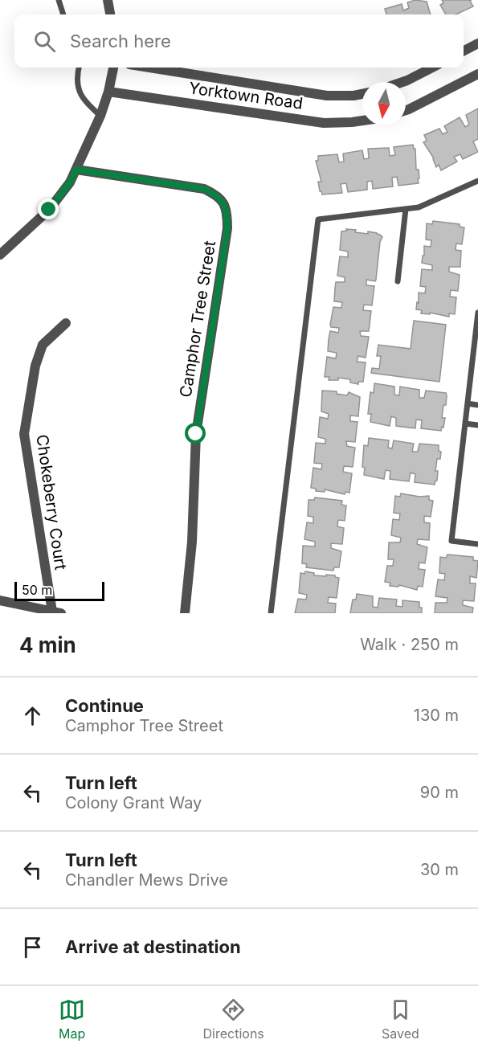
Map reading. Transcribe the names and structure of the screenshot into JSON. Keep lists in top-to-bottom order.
{
  "streets": {
    "street": ["Yorktown Road", "Camphor Tree Street", "Chokeberry Court"]
  },
  "scale_bar": "50 m",
  "north": "bottom",
  "page": {
    "search": "Search here",
    "scale": "50 m",
    "heading": ["4 min", "Walk · 250 m"],
    "list": [
      ["Continue", "Camphor Tree Street", "130 m"],
      ["Turn left", "Colony Grant Way", "90 m"],
      ["Turn left", "Chandler Mews Drive", "30 m"],
      "Arrive at destination"
    ],
    "nav": ["Map", "Directions", "Saved"]
  }
}
